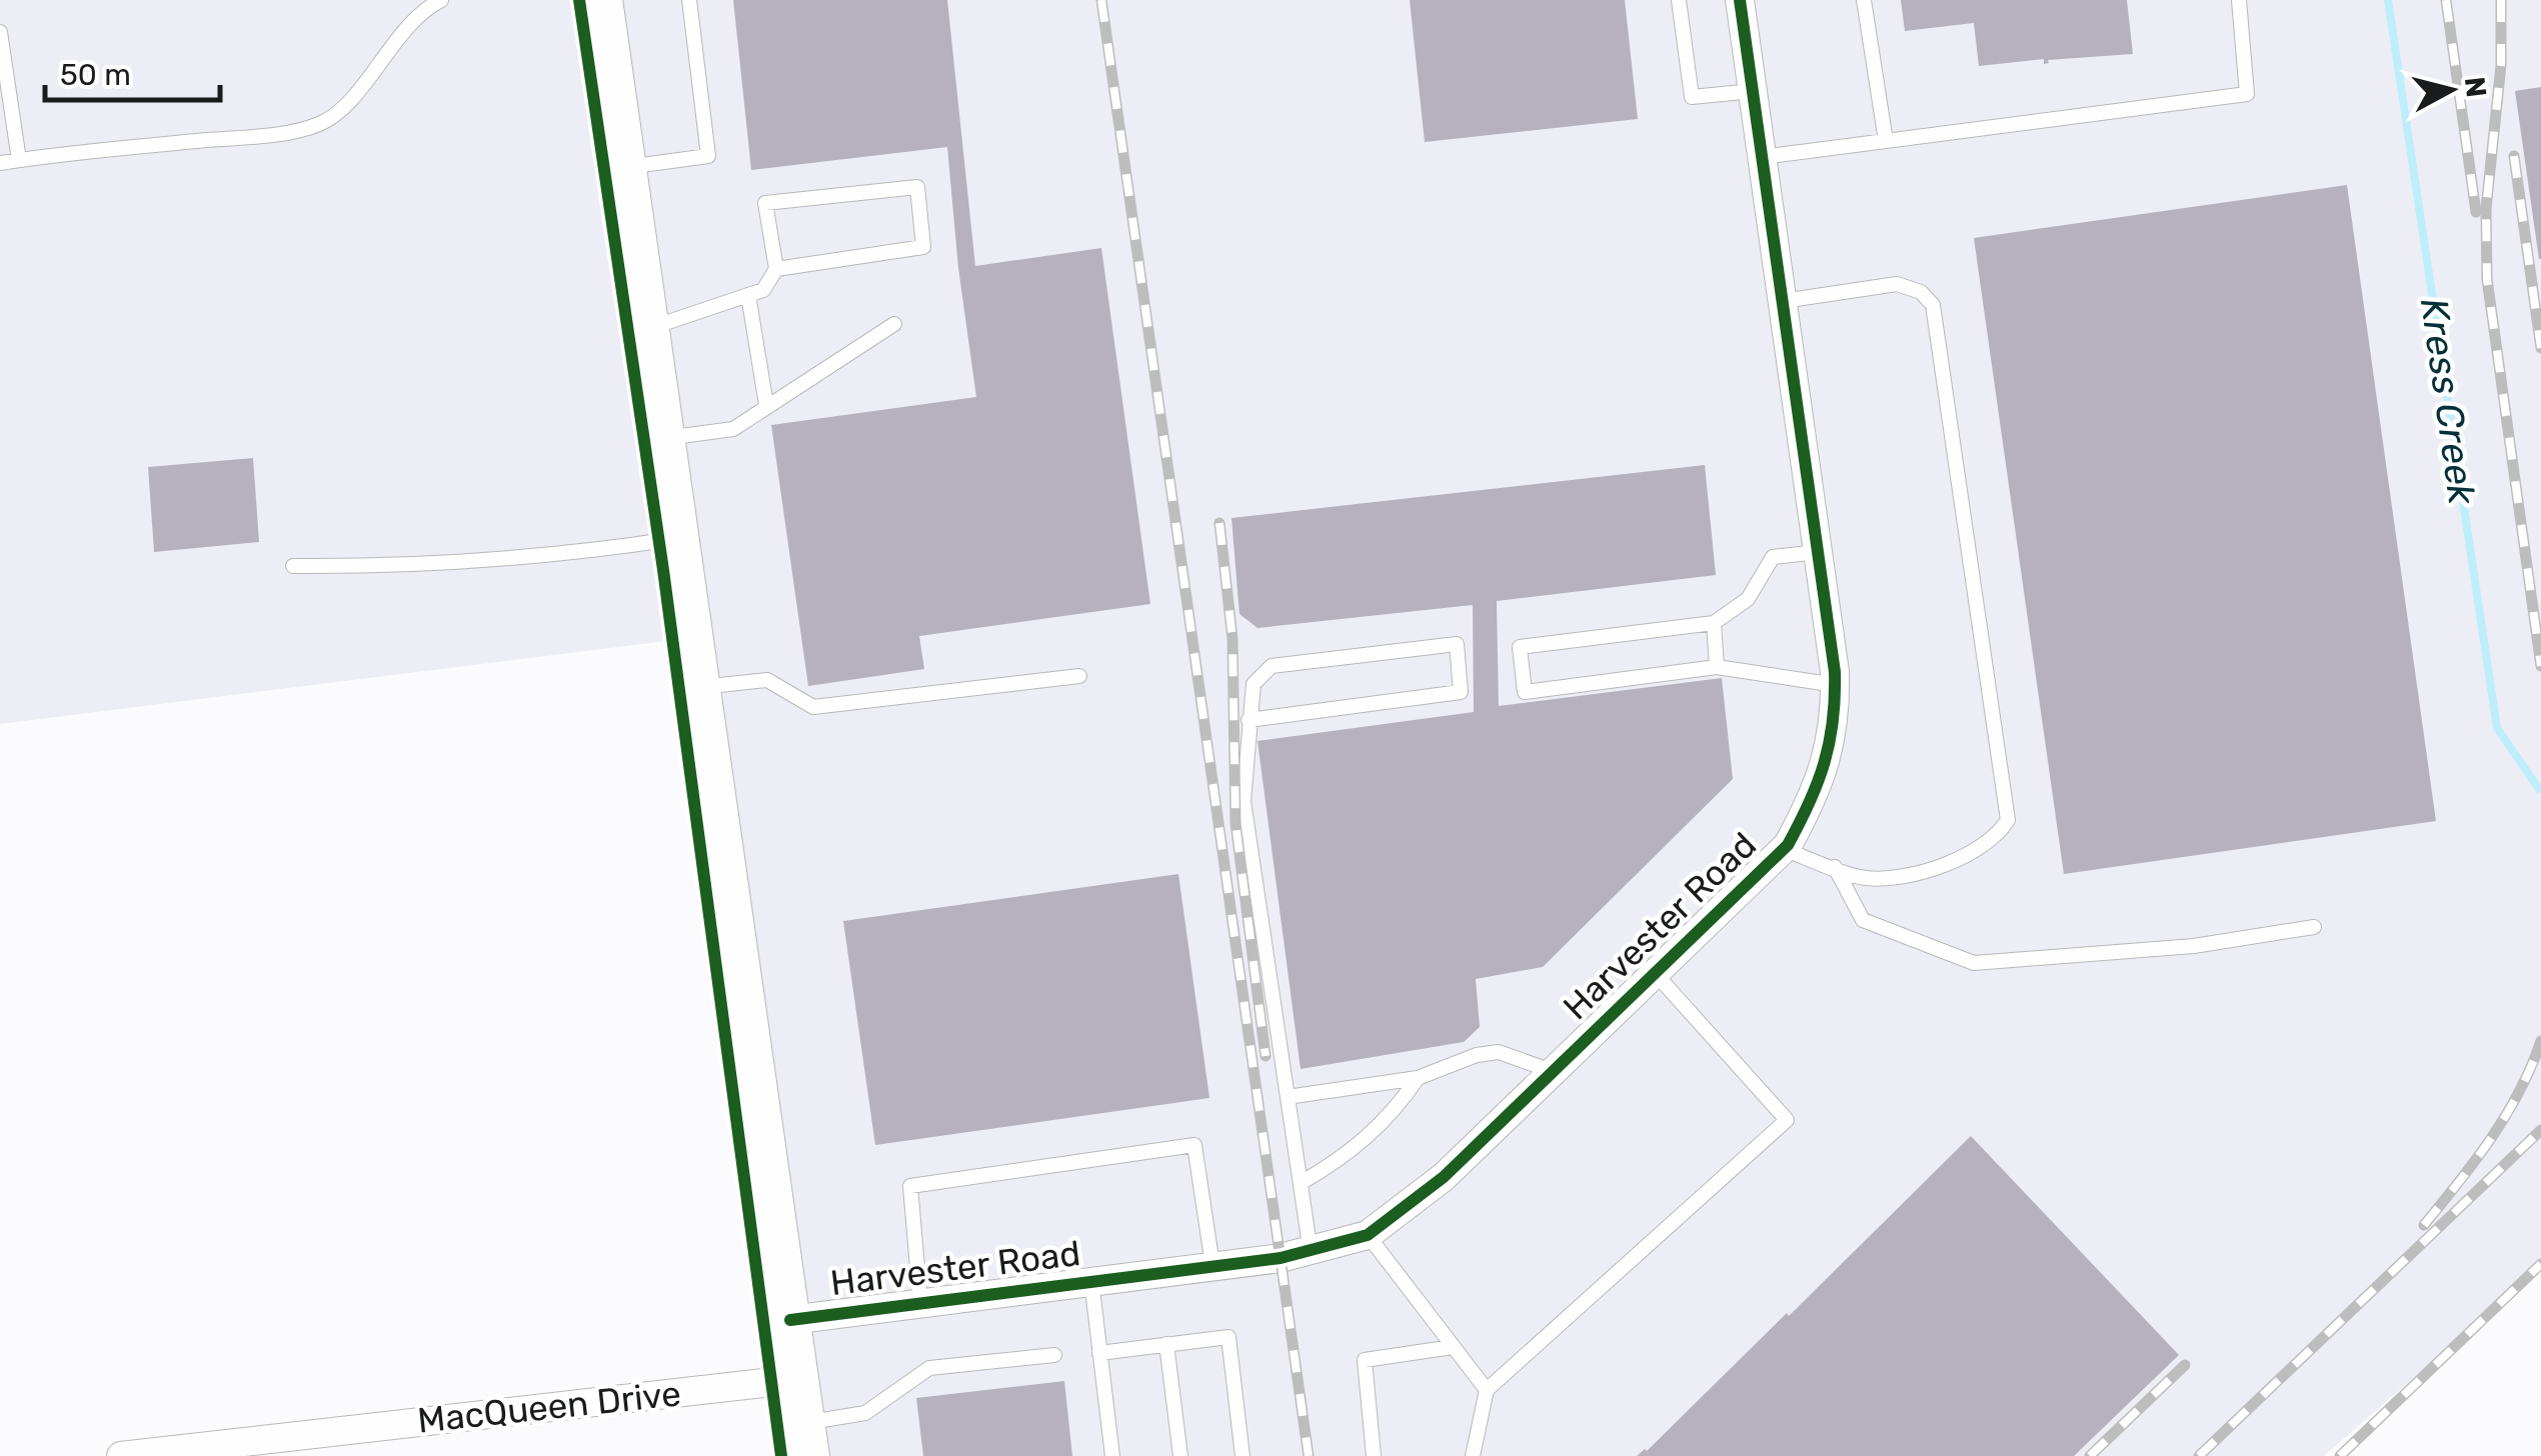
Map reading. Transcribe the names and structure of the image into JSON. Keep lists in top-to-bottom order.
{
  "streets": {
    "street": ["Harvester Road", "MacQueen Drive"]
  },
  "water": ["Kress Creek"],
  "scale_bar": "50 m",
  "north": "right"
}
